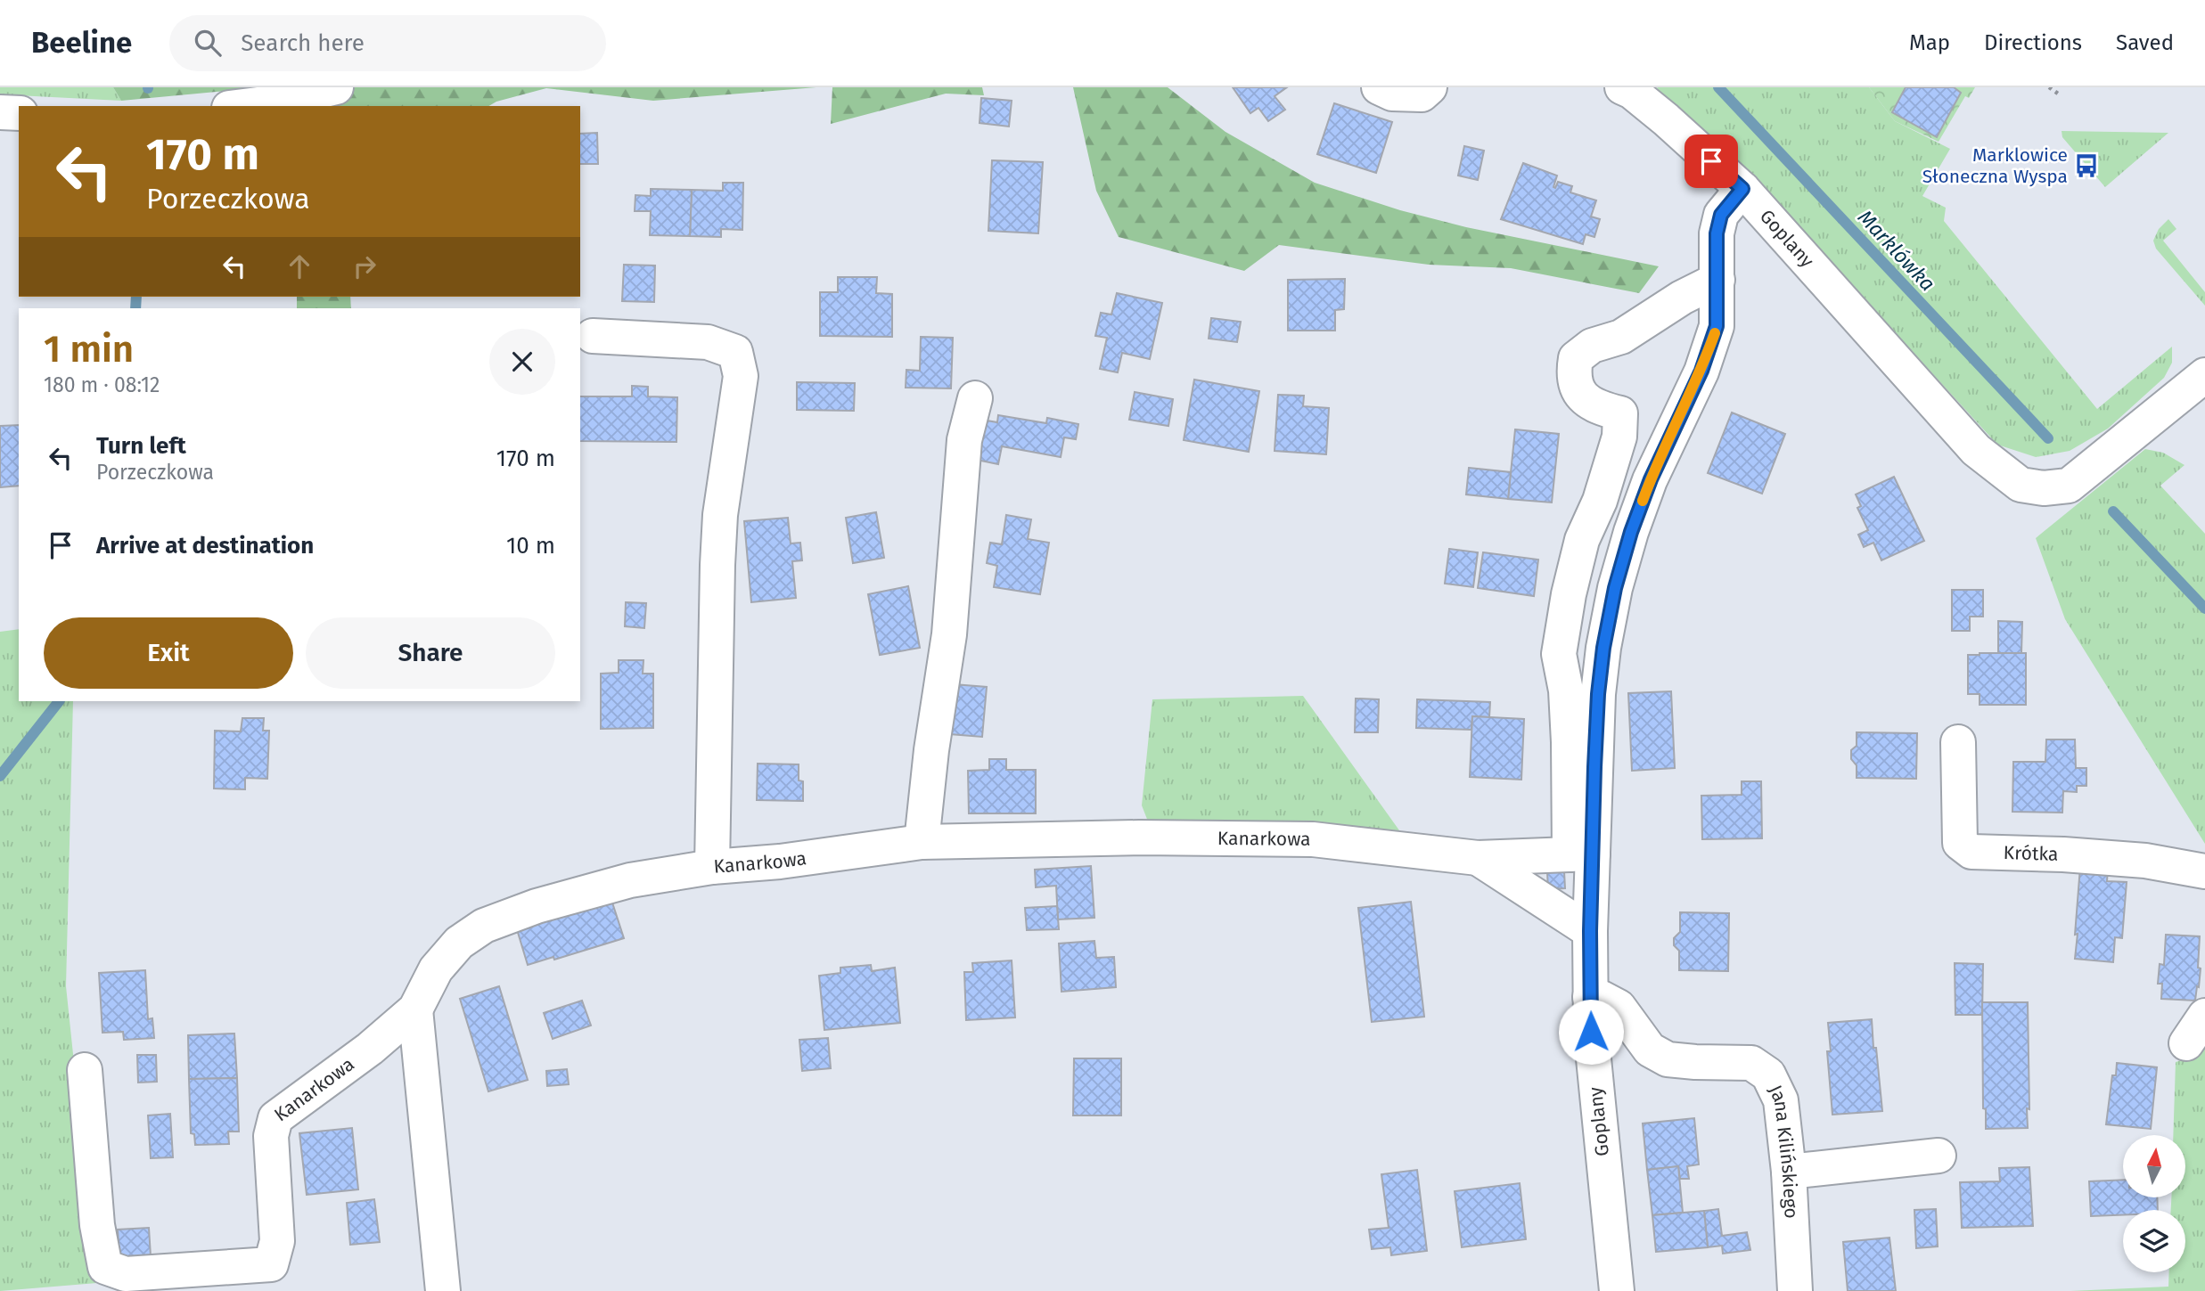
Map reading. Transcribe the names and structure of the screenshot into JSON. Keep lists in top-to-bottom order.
{
  "streets": {
    "street": [
      "Goplany",
      "Kanarkowa",
      "Krótka",
      "Jana Kilińskiego"
    ]
  },
  "crossings": [
    ["Goplany", "Kanarkowa"],
    ["Goplany", "Jana Kilińskiego"]
  ],
  "water": ["Marklówka"],
  "places": {
    "bus stop": ["Marklowice Słoneczna Wyspa"]
  },
  "north": "top",
  "page": {
    "header": "Beeline",
    "search": "Search here",
    "nav": ["Map", "Directions", "Saved"],
    "turn": ["170 m", "Porzeczkowa"],
    "heading": ["1 min", "180 m · 08:12"],
    "list": [
      {
        "name": "Turn left",
        "note": "Porzeczkowa",
        "value": "170 m"
      },
      {
        "name": "Arrive at destination",
        "value": "10 m"
      }
    ],
    "buttons": ["Exit", "Share"]
  }
}
